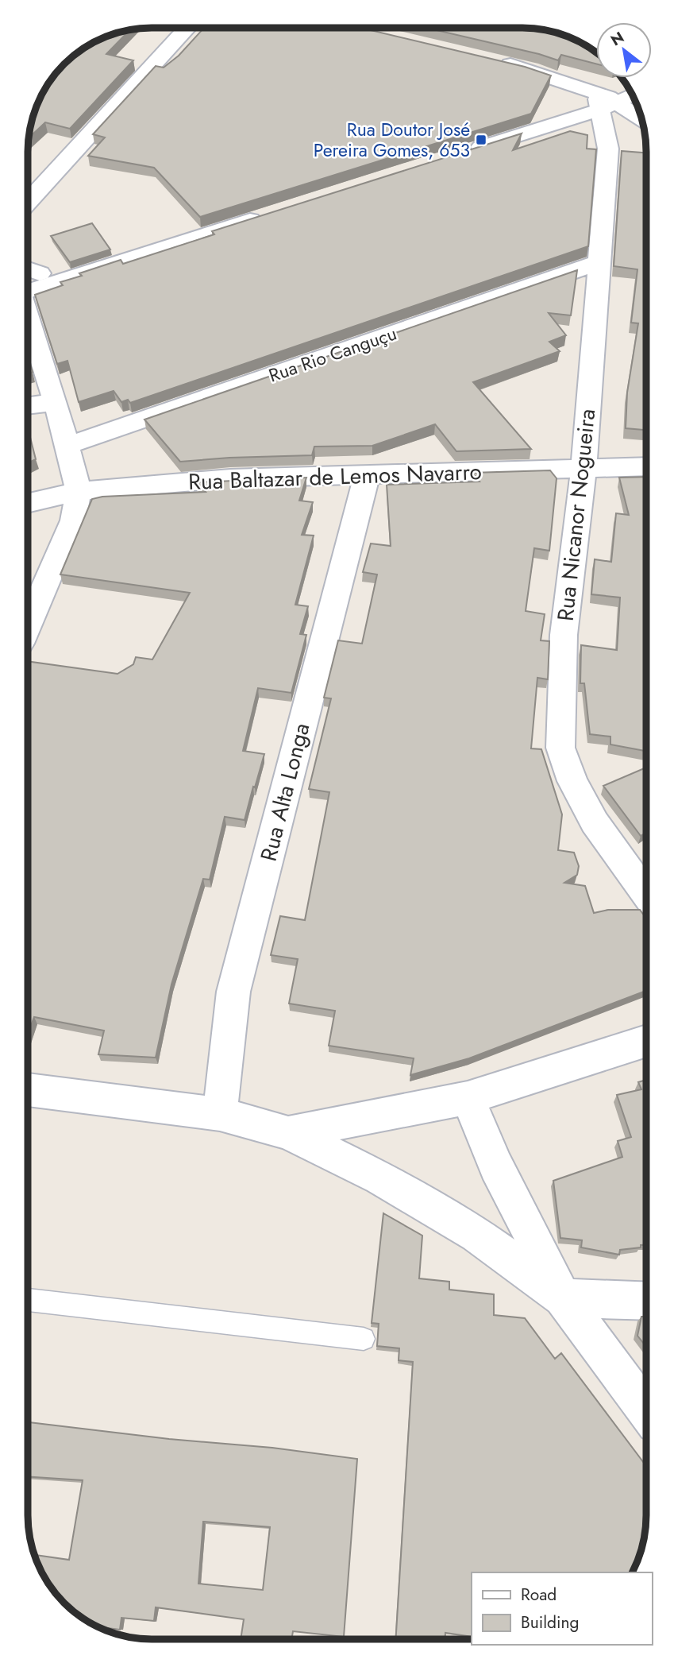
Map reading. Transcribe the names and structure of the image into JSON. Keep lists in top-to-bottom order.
{
  "streets": {
    "street": [
      "Rua Rio Canguçu",
      "Rua Baltazar de Lemos Navarro",
      "Rua Nicanor Nogueira",
      "Rua Alta Longa"
    ]
  },
  "crossings": [
    ["Rua Rio Canguçu", "Rua Nicanor Nogueira"],
    ["Rua Baltazar de Lemos Navarro", "Rua Nicanor Nogueira"],
    ["Rua Baltazar de Lemos Navarro", "Rua Alta Longa"]
  ],
  "places": {
    "transit": ["Rua Doutor José Pereira Gomes, 653"]
  },
  "legend": ["Road", "Building"],
  "north": "top left"
}
